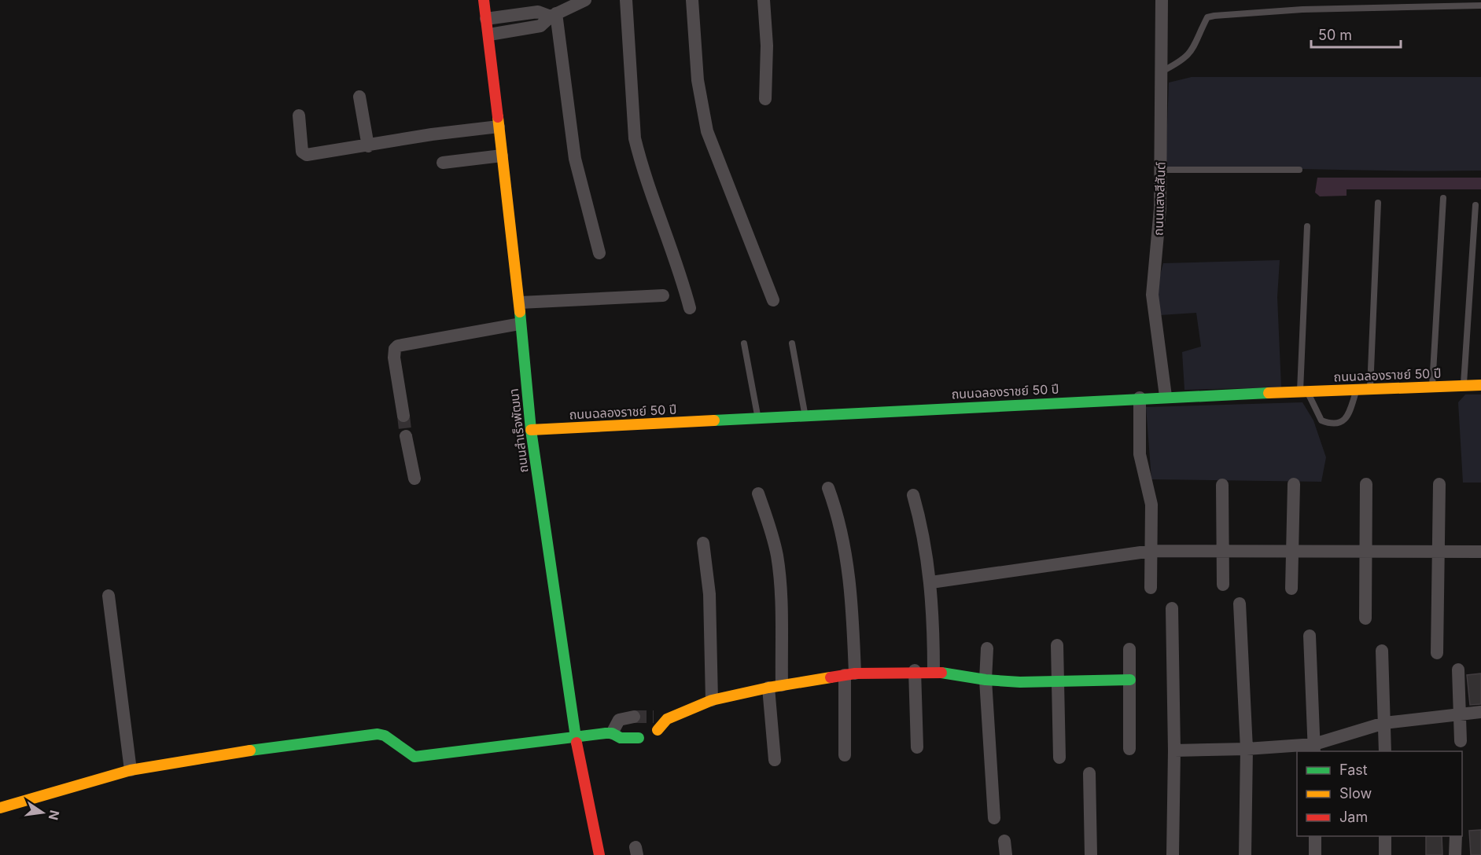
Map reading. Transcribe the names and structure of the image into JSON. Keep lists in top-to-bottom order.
{
  "streets": {
    "street": ["ถนนแสงสีสันต์", "ถนนฉลองราชย์ 50 ปี", "ถนนสำเร็จพัฒนา"]
  },
  "crossings": [
    ["ถนนแสงสีสันต์", "ถนนฉลองราชย์ 50 ปี"],
    ["ถนนฉลองราชย์ 50 ปี", "ถนนสำเร็จพัฒนา"]
  ],
  "legend": ["Fast", "Slow", "Jam"],
  "scale_bar": "50 m",
  "north": "right"
}
